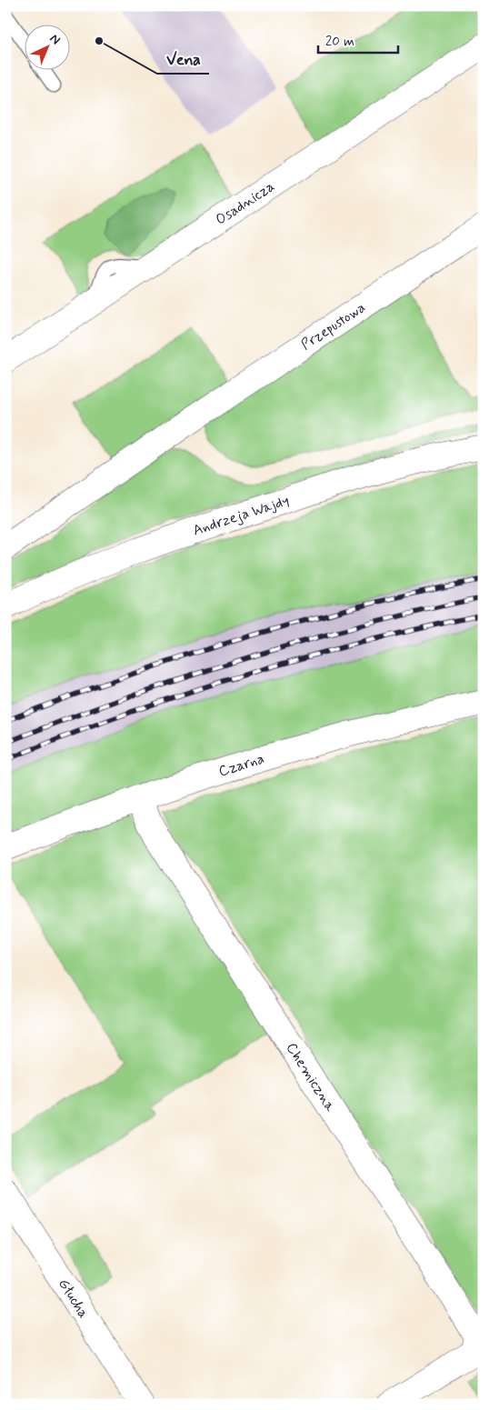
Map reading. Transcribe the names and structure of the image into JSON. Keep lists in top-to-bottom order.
{
  "streets": {
    "street": [
      "Osadnicza",
      "Przepustowa",
      "Andrzeja Wajdy",
      "Czarna",
      "Chemiczna",
      "Głucha"
    ]
  },
  "crossings": [
    ["Czarna", "Chemiczna"]
  ],
  "places": ["Vena"],
  "scale_bar": "20 m",
  "north": "top right"
}
